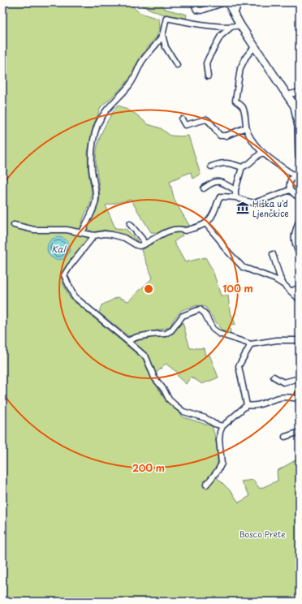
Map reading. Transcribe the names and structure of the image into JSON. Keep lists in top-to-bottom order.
{
  "water": ["Kal"],
  "parks": ["Bosco Prete"],
  "places": {
    "museum": ["Hiška u'd Ljenčkice"]
  },
  "rings": ["100 m", "200 m"]
}
